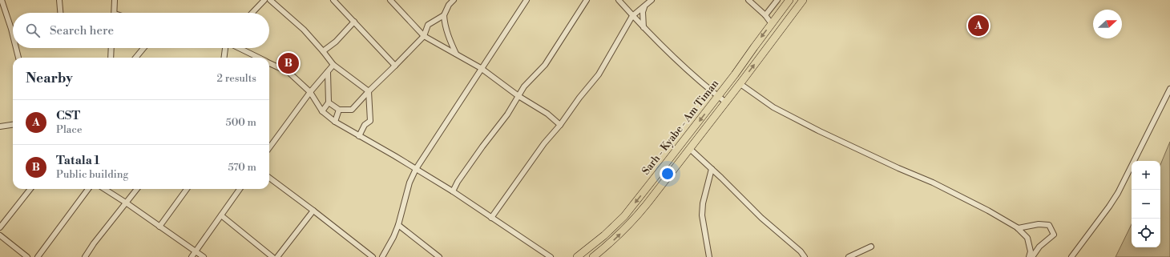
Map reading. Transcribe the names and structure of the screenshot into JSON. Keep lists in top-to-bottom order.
{
  "streets": {
    "highway": ["Sarh - Kyabe - Am Timan"]
  },
  "north": "right",
  "page": {
    "search": "Search here",
    "pins": ["A", "B"],
    "heading": ["Nearby", "2 results"],
    "list": [
      {
        "mark": "A",
        "name": "CST",
        "note": "Place",
        "value": "500 m"
      },
      {
        "mark": "B",
        "name": "Tatala 1",
        "note": "Public building",
        "value": "570 m"
      }
    ],
    "map_buttons": ["+", "−"]
  }
}
